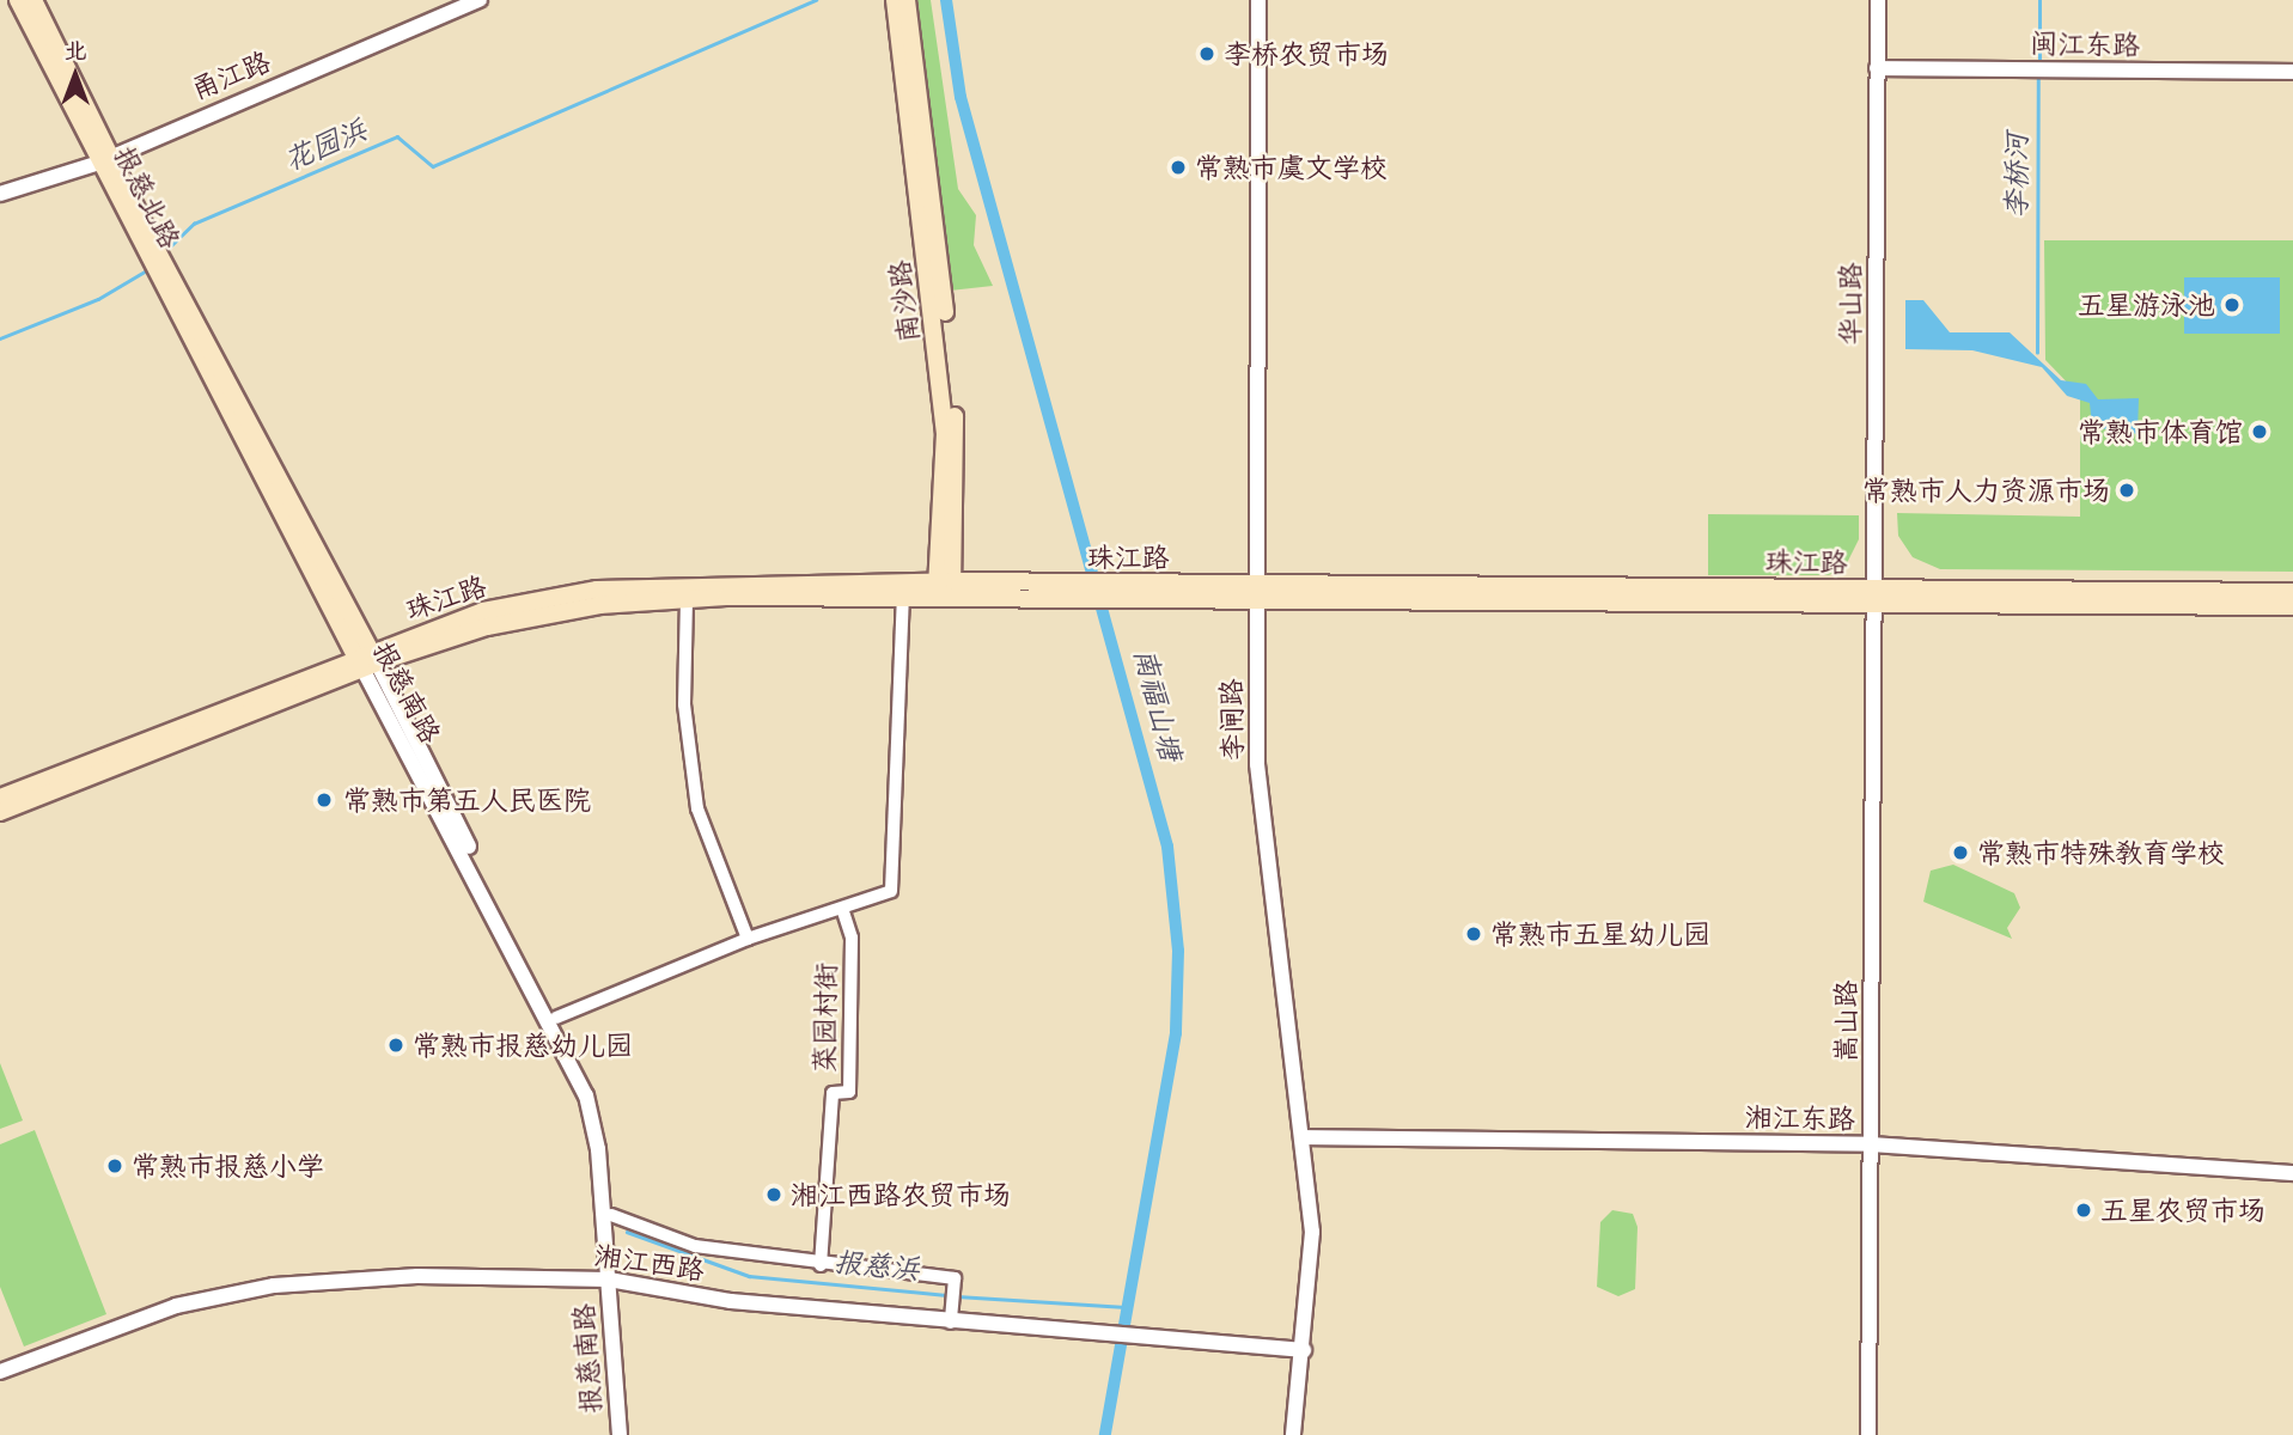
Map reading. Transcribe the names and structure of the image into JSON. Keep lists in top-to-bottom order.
{
  "streets": {
    "main road": [
      "报慈北路",
      "南沙路",
      "珠江路",
      "报慈南路"
    ],
    "street": [
      "闽江东路",
      "甬江路",
      "华山路",
      "李闸路",
      "菜园村街",
      "嵩山路",
      "湘江东路",
      "湘江西路"
    ]
  },
  "crossings": [
    ["闽江东路", "华山路"],
    ["甬江路", "报慈北路"],
    ["报慈北路", "报慈南路"],
    ["南沙路", "珠江路"],
    ["华山路", "珠江路"],
    ["华山路", "嵩山路"],
    ["珠江路", "报慈南路"],
    ["珠江路", "李闸路"],
    ["珠江路", "嵩山路"],
    ["报慈南路", "湘江西路"],
    ["李闸路", "湘江东路"],
    ["李闸路", "湘江西路"],
    ["嵩山路", "湘江东路"]
  ],
  "water": [
    "花园浜",
    "李桥河",
    "南福山塘",
    "报慈浜"
  ],
  "places": [
    "李桥农贸市场",
    "常熟市虞文学校",
    "五星游泳池",
    "常熟市体育馆",
    "常熟市人力资源市场",
    "常熟市第五人民医院",
    "常熟市特殊教育学校",
    "常熟市五星幼儿园",
    "常熟市报慈幼儿园",
    "常熟市报慈小学",
    "湘江西路农贸市场",
    "五星农贸市场"
  ],
  "north": "top"
}
